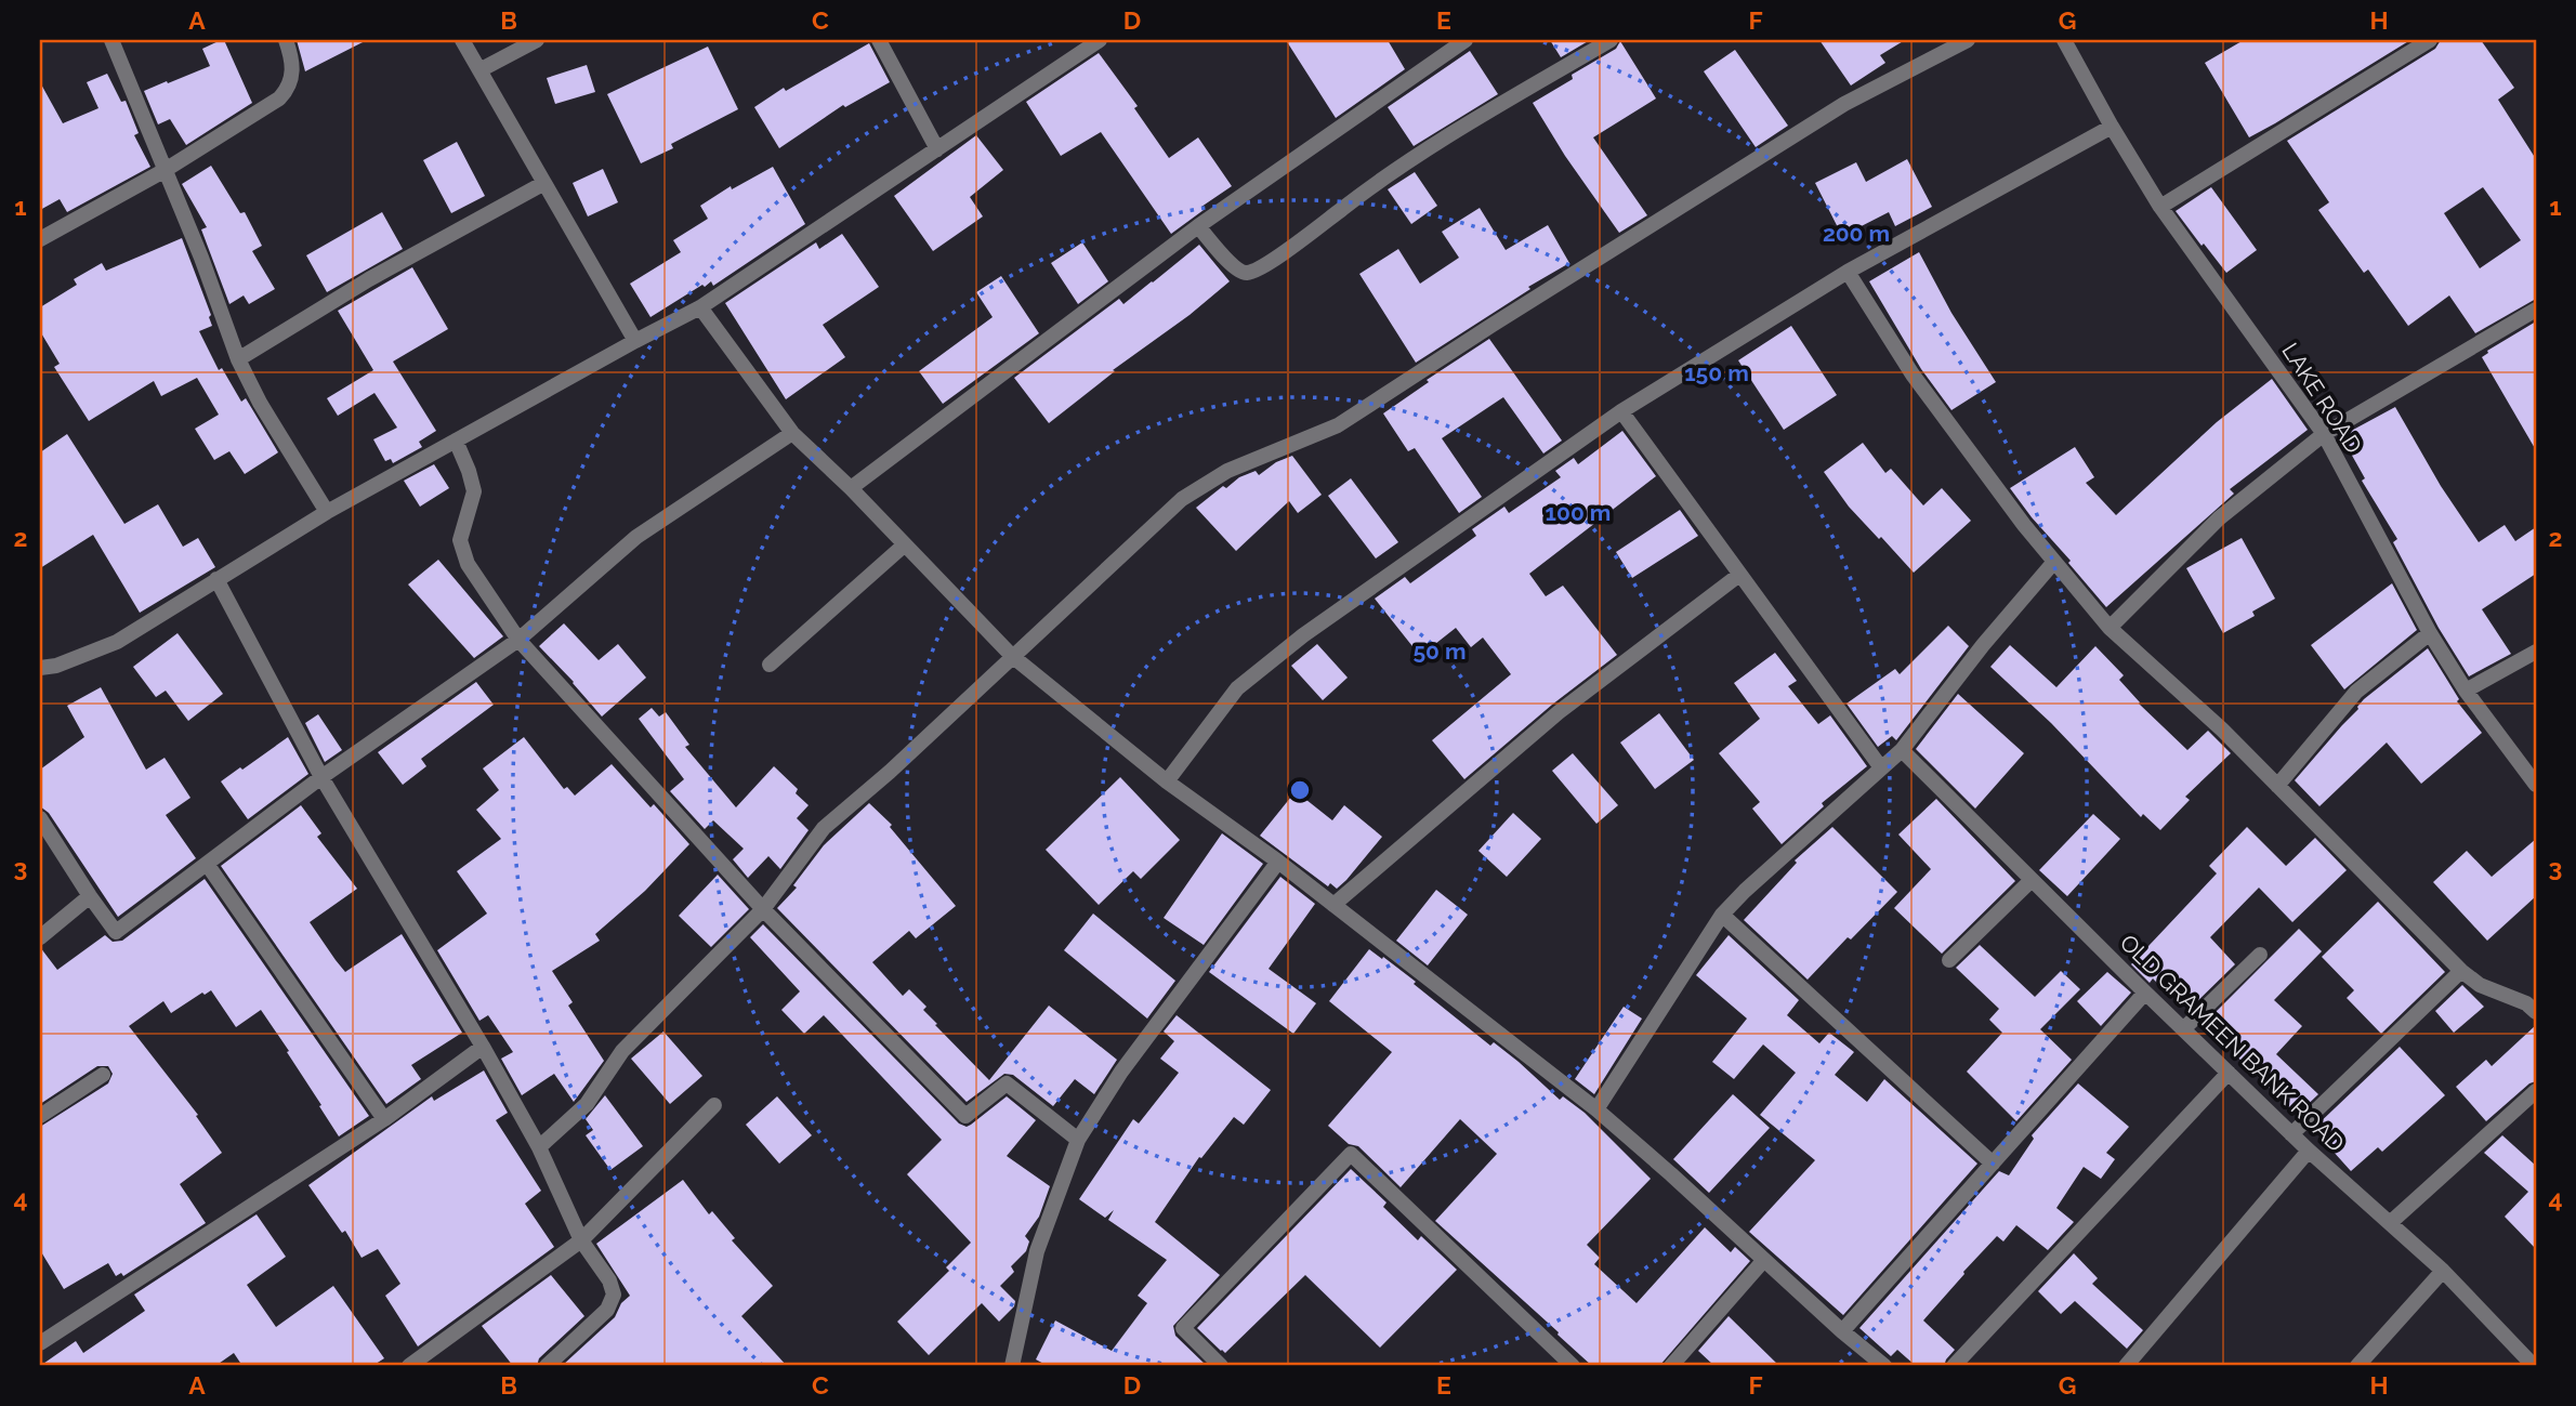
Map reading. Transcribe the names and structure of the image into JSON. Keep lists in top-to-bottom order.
{
  "streets": {
    "street": ["LAKE ROAD", "OLD GRAMEEN BANK ROAD"]
  },
  "grid": {
    "columns": [
      "A",
      "B",
      "C",
      "D",
      "E",
      "F",
      "G",
      "H"
    ],
    "rows": [
      "1",
      "2",
      "3",
      "4"
    ]
  },
  "rings": [
    "200 m",
    "150 m",
    "100 m",
    "50 m"
  ]
}
